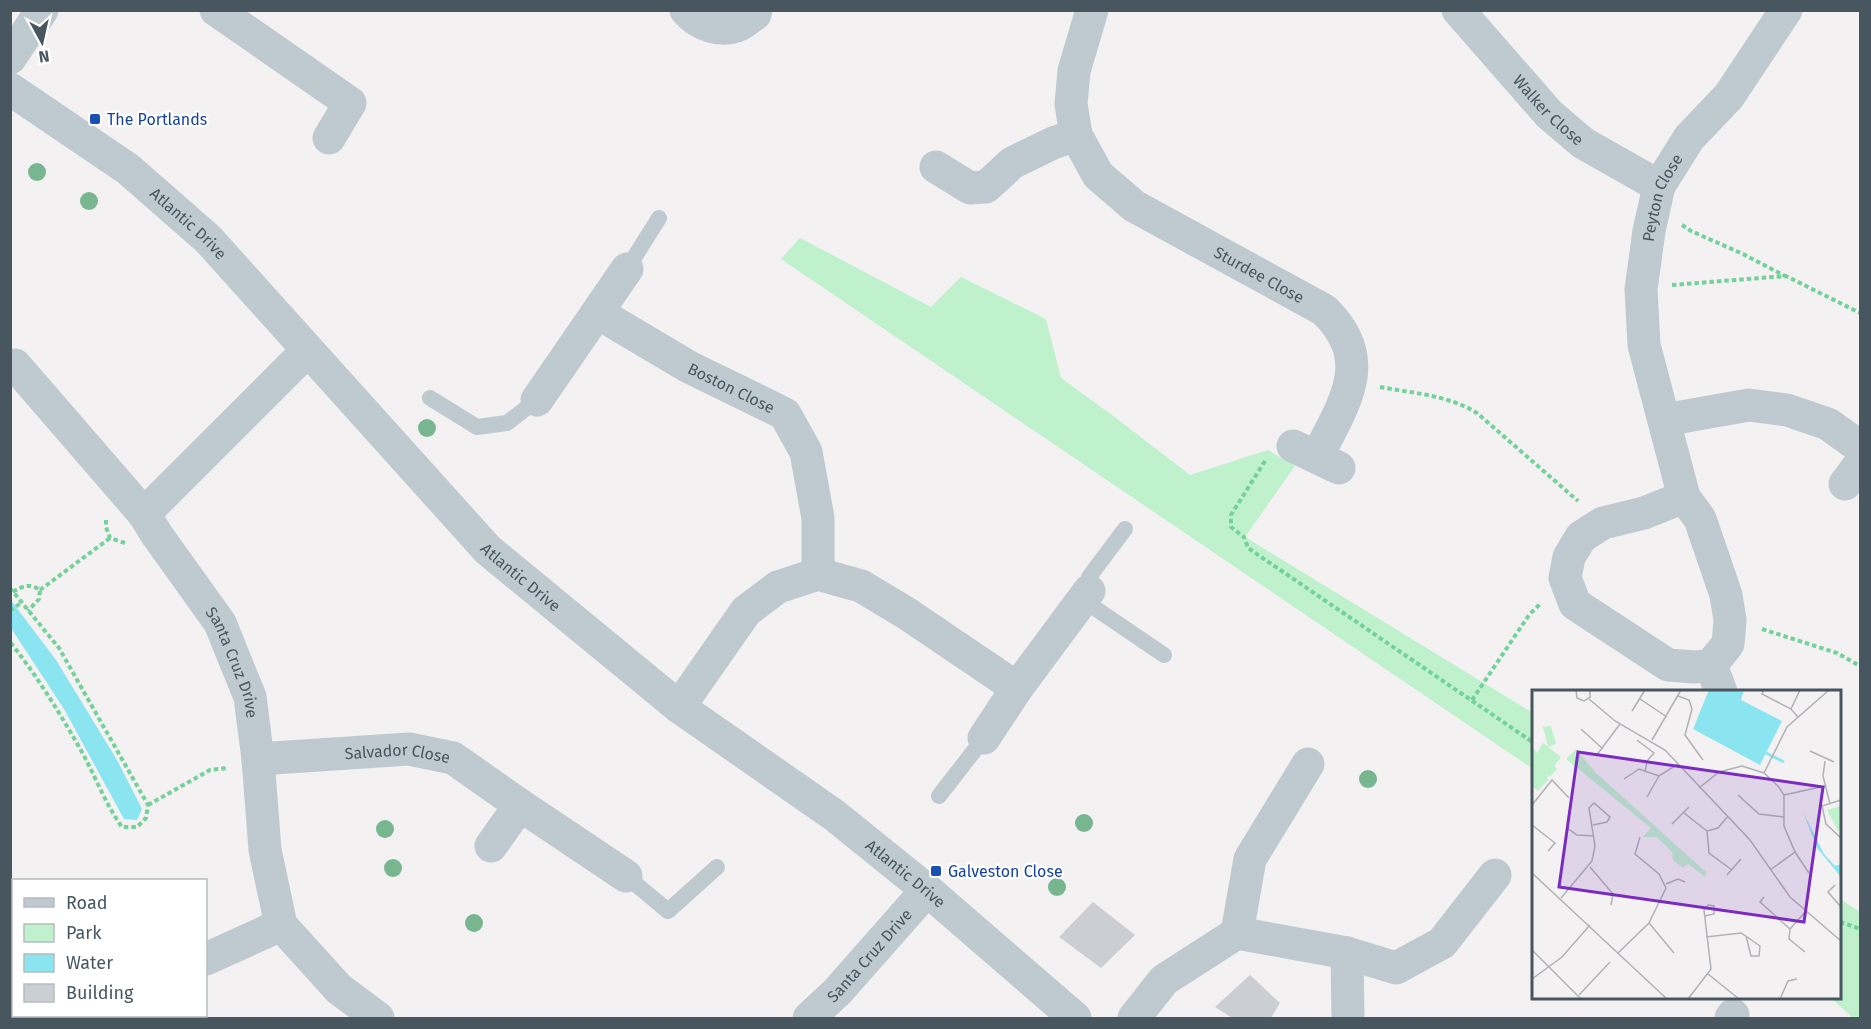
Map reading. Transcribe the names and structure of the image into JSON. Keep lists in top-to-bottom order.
{
  "streets": {
    "street": [
      "Walker Close",
      "Peyton Close",
      "Atlantic Drive",
      "Sturdee Close",
      "Boston Close",
      "Santa Cruz Drive",
      "Salvador Close"
    ]
  },
  "crossings": [
    ["Walker Close", "Peyton Close"],
    ["Atlantic Drive", "Santa Cruz Drive"],
    ["Santa Cruz Drive", "Salvador Close"]
  ],
  "places": {
    "transit": ["The Portlands", "Galveston Close"]
  },
  "legend": [
    "Road",
    "Park",
    "Water",
    "Building"
  ],
  "north": "bottom"
}
